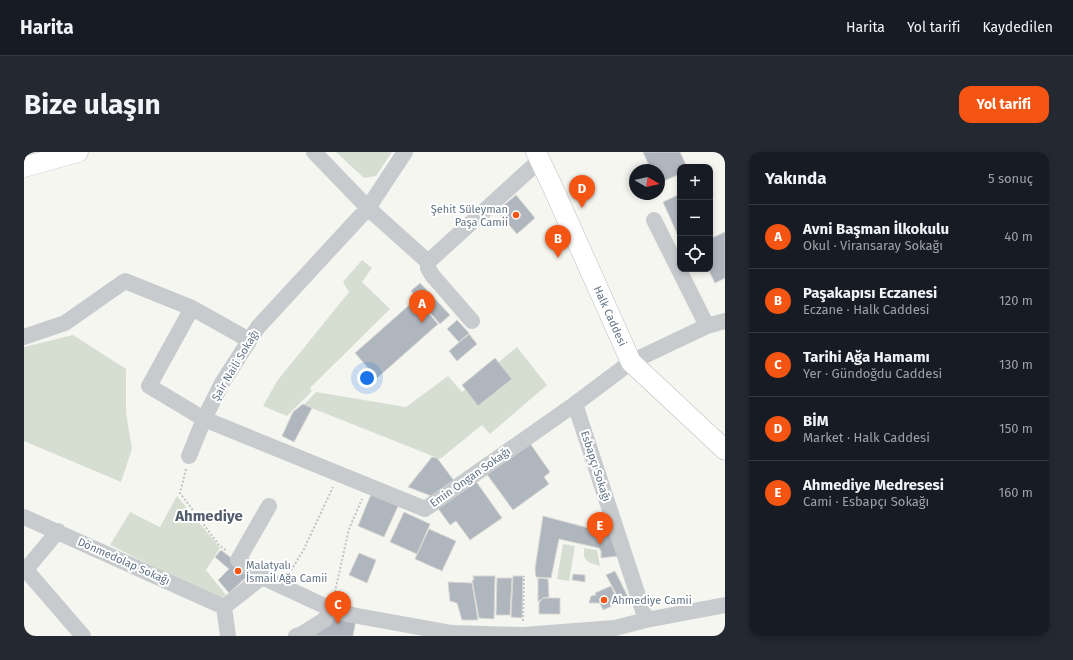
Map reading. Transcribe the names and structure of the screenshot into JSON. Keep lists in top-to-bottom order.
{
  "streets": {
    "main road": ["Halk Caddesi"],
    "street": [
      "Şair Naili Sokağı",
      "Esbapçı Sokağı",
      "Emin Ongan Sokağı",
      "Dönmedolap Sokağı"
    ]
  },
  "crossings": [
    ["Halk Caddesi", "Emin Ongan Sokağı"],
    ["Şair Naili Sokağı", "Emin Ongan Sokağı"],
    ["Esbapçı Sokağı", "Emin Ongan Sokağı"]
  ],
  "districts": ["Ahmediye"],
  "places": ["Şehit Süleyman Paşa Camii", "Malatyalı İsmail Ağa Camii", "Ahmediye Camii"],
  "north": "right",
  "page": {
    "header": "Harita",
    "nav": ["Harita", "Yol tarifi", "Kaydedilen"],
    "buttons": "Yol tarifi",
    "title": "Bize ulaşın",
    "heading": ["Yakında", "5 sonuç"],
    "map_buttons": ["+", "−"],
    "pins": [
      "D",
      "B",
      "A",
      "E",
      "C"
    ],
    "list": [
      {
        "mark": "A",
        "name": "Avni Başman İlkokulu",
        "note": "Okul · Viransaray Sokağı",
        "value": "40 m"
      },
      {
        "mark": "B",
        "name": "Paşakapısı Eczanesi",
        "note": "Eczane · Halk Caddesi",
        "value": "120 m"
      },
      {
        "mark": "C",
        "name": "Tarihi Ağa Hamamı",
        "note": "Yer · Gündoğdu Caddesi",
        "value": "130 m"
      },
      {
        "mark": "D",
        "name": "BİM",
        "note": "Market · Halk Caddesi",
        "value": "150 m"
      },
      {
        "mark": "E",
        "name": "Ahmediye Medresesi",
        "note": "Cami · Esbapçı Sokağı",
        "value": "160 m"
      }
    ]
  }
}
